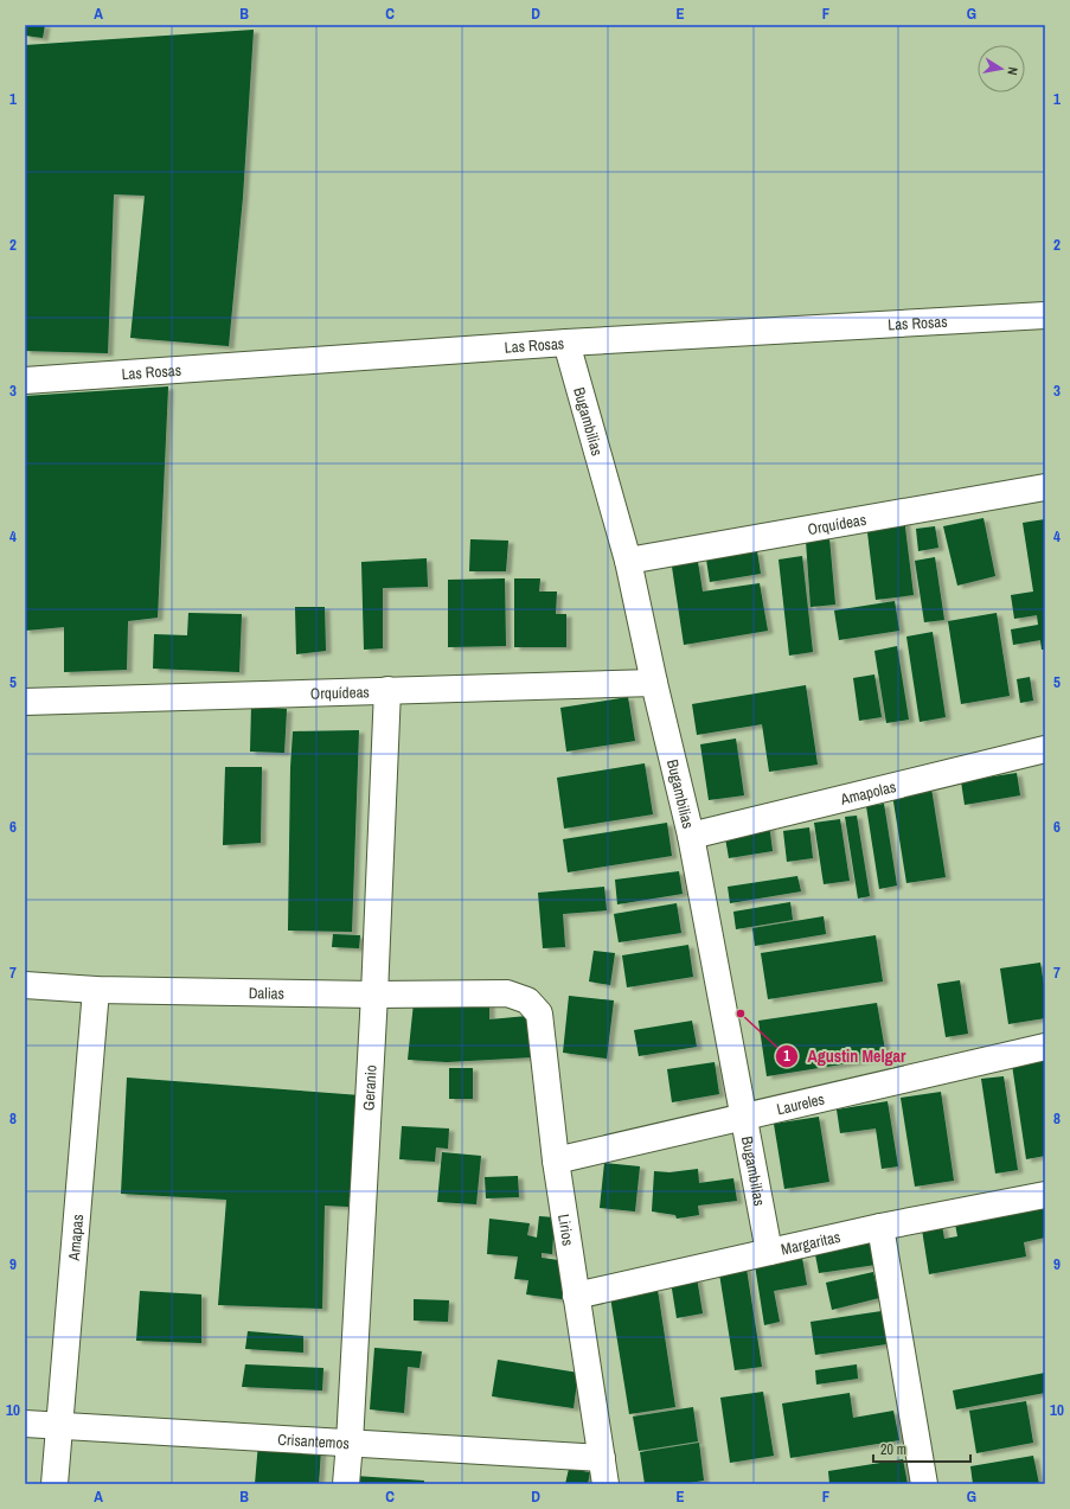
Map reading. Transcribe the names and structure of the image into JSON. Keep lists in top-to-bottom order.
{
  "streets": {
    "street": [
      "Las Rosas",
      "Bugambilias",
      "Orquídeas",
      "Amapolas",
      "Dalias",
      "Geranio",
      "Laureles",
      "Lirios",
      "Amapas",
      "Margaritas",
      "Crisantemos"
    ]
  },
  "crossings": [
    ["Las Rosas", "Bugambilias"],
    ["Bugambilias", "Orquídeas"],
    ["Bugambilias", "Amapolas"],
    ["Bugambilias", "Laureles"],
    ["Bugambilias", "Margaritas"],
    ["Orquídeas", "Geranio"],
    ["Dalias", "Geranio"],
    ["Dalias", "Lirios"],
    ["Dalias", "Amapas"],
    ["Geranio", "Crisantemos"],
    ["Laureles", "Lirios"],
    ["Lirios", "Margaritas"],
    ["Lirios", "Crisantemos"],
    ["Amapas", "Crisantemos"]
  ],
  "places": ["Agustin Melgar"],
  "scale_bar": "20 m",
  "north": "right",
  "grid": {
    "columns": [
      "A",
      "B",
      "C",
      "D",
      "E",
      "F",
      "G"
    ],
    "rows": [
      "1",
      "2",
      "3",
      "4",
      "5",
      "6",
      "7",
      "8",
      "9",
      "10"
    ]
  }
}
